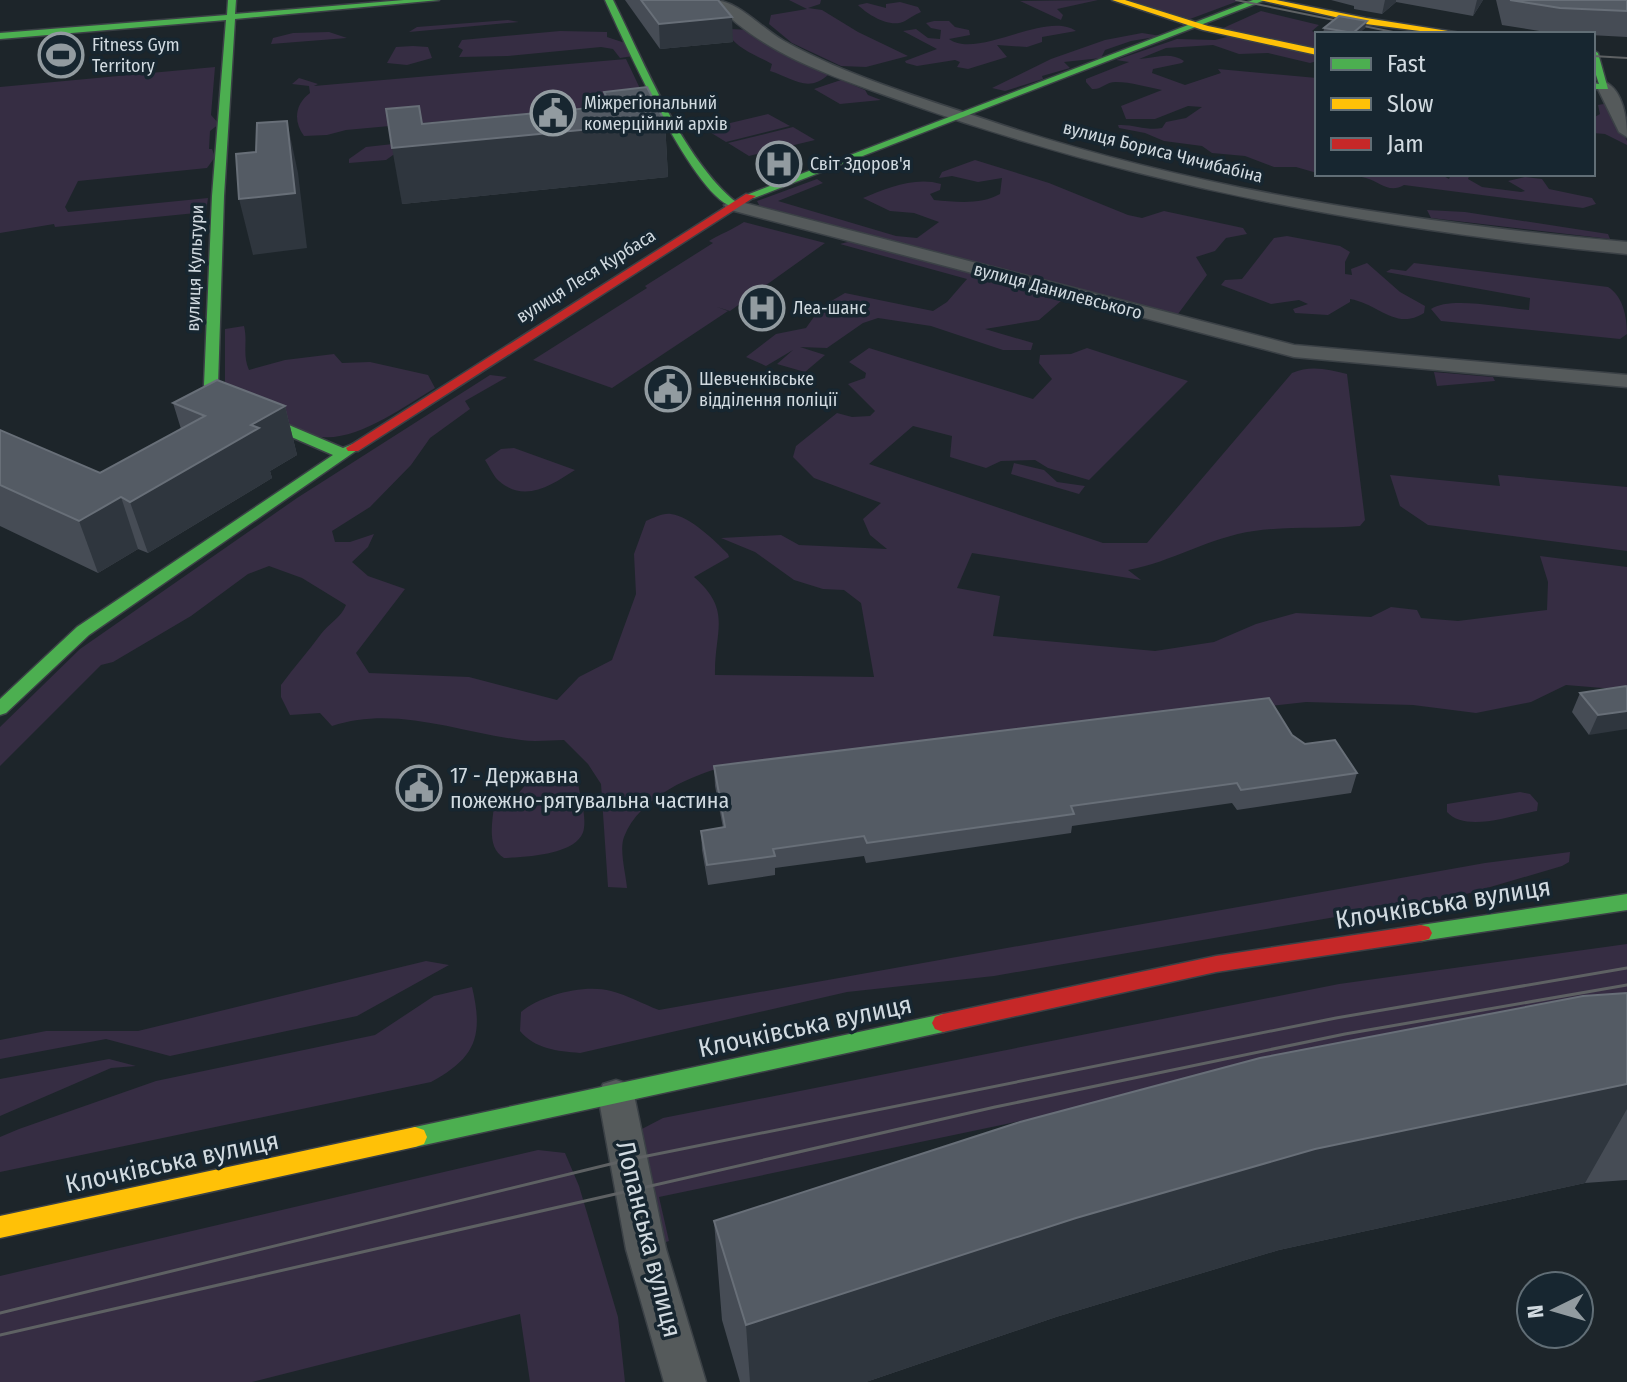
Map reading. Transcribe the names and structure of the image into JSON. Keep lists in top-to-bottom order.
{
  "streets": {
    "street": [
      "вулиця Бориса Чичибабіна",
      "вулиця Культури",
      "вулиця Леся Курбаса",
      "вулиця Данилевського",
      "Клочківська вулиця",
      "Лопанська вулиця"
    ]
  },
  "crossings": [
    ["вулиця Бориса Чичибабіна", "вулиця Леся Курбаса"],
    ["вулиця Культури", "вулиця Леся Курбаса"],
    ["вулиця Леся Курбаса", "вулиця Данилевського"],
    ["Клочківська вулиця", "Лопанська вулиця"]
  ],
  "places": {
    "sports": ["Fitness Gym Territory"],
    "public building": ["Міжрегіональний комерційний архів", "Шевченківське відділення поліції", "17 - Державна пожежно-рятувальна частина"],
    "hospital": ["Світ Здоров'я", "Леа-шанс"]
  },
  "legend": ["Fast", "Slow", "Jam"],
  "north": "left"
}
